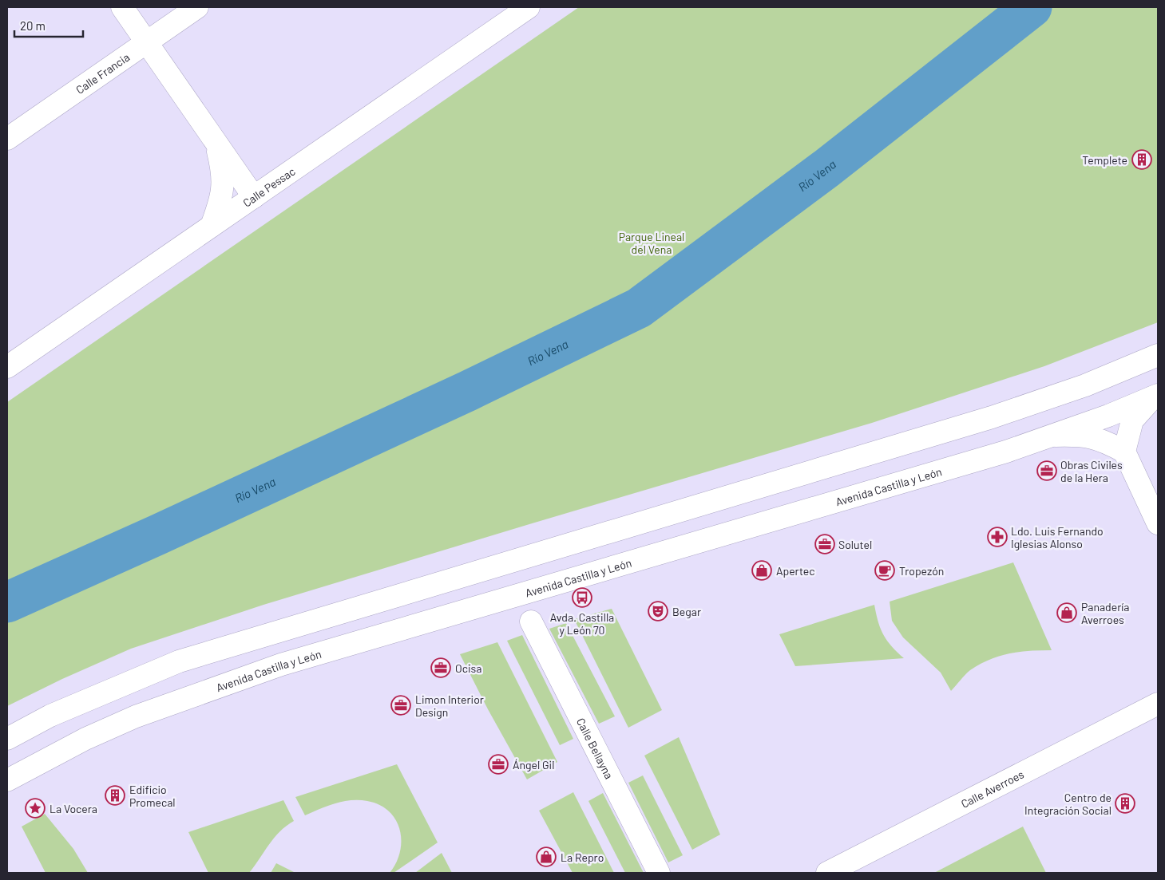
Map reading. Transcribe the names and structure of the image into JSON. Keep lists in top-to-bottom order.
{
  "streets": {
    "main road": [
      "Calle Francia",
      "Calle Pessac",
      "Avenida Castilla y León",
      "Calle Bellayna",
      "Calle Averroes"
    ]
  },
  "water": ["Río Vena"],
  "parks": ["Parque Lineal del Vena"],
  "places": {
    "building": ["Templete", "Edificio Promecal", "Centro de Integración Social"],
    "office": [
      "Obras Civiles de la Hera",
      "Solutel",
      "Ocisa",
      "Limon Interior Design",
      "Ángel Gil"
    ],
    "pharmacy": ["Ldo. Luis Fernando Iglesias Alonso"],
    "shop": ["Apertec", "Panadería Averroes", "La Repro"],
    "cafe": ["Tropezón"],
    "bus stop": ["Avda. Castilla y León 70"],
    "theatre": ["Begar"],
    "place": ["La Vocera"]
  },
  "scale_bar": "20 m"
}
